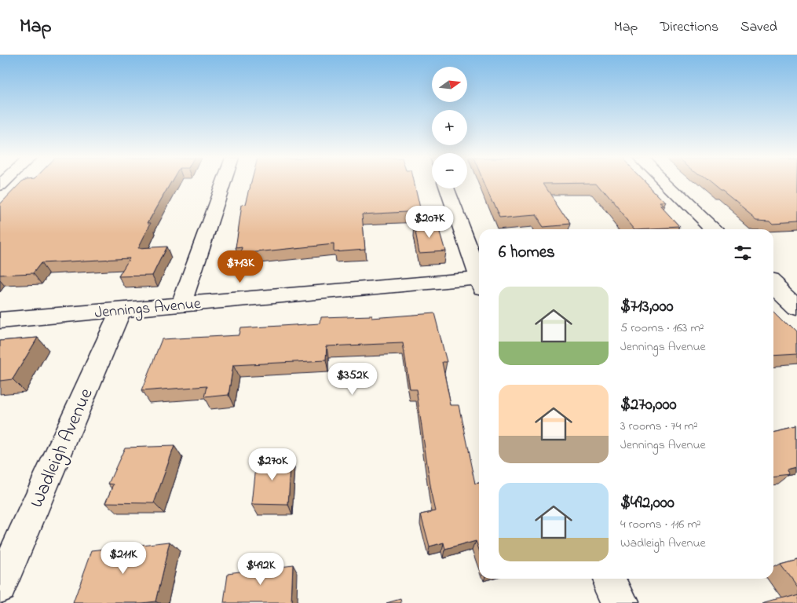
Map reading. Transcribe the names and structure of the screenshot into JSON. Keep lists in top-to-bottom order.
{
  "streets": {
    "street": ["Jennings Avenue", "Wadleigh Avenue"]
  },
  "crossings": [
    ["Jennings Avenue", "Wadleigh Avenue"]
  ],
  "north": "right",
  "page": {
    "header": "Map",
    "nav": ["Map", "Directions", "Saved"],
    "map_buttons": ["+", "−"],
    "price": [
      "$207K",
      "$713K",
      "$352K",
      "$270K",
      "$211K",
      "$492K"
    ],
    "heading": "6 homes",
    "list": [
      {
        "name": "$713,000",
        "note": "5 rooms · 163 m² · Jennings Avenue"
      },
      {
        "name": "$270,000",
        "note": "3 rooms · 74 m² · Jennings Avenue"
      },
      {
        "name": "$492,000",
        "note": "4 rooms · 116 m² · Wadleigh Avenue"
      }
    ]
  }
}
